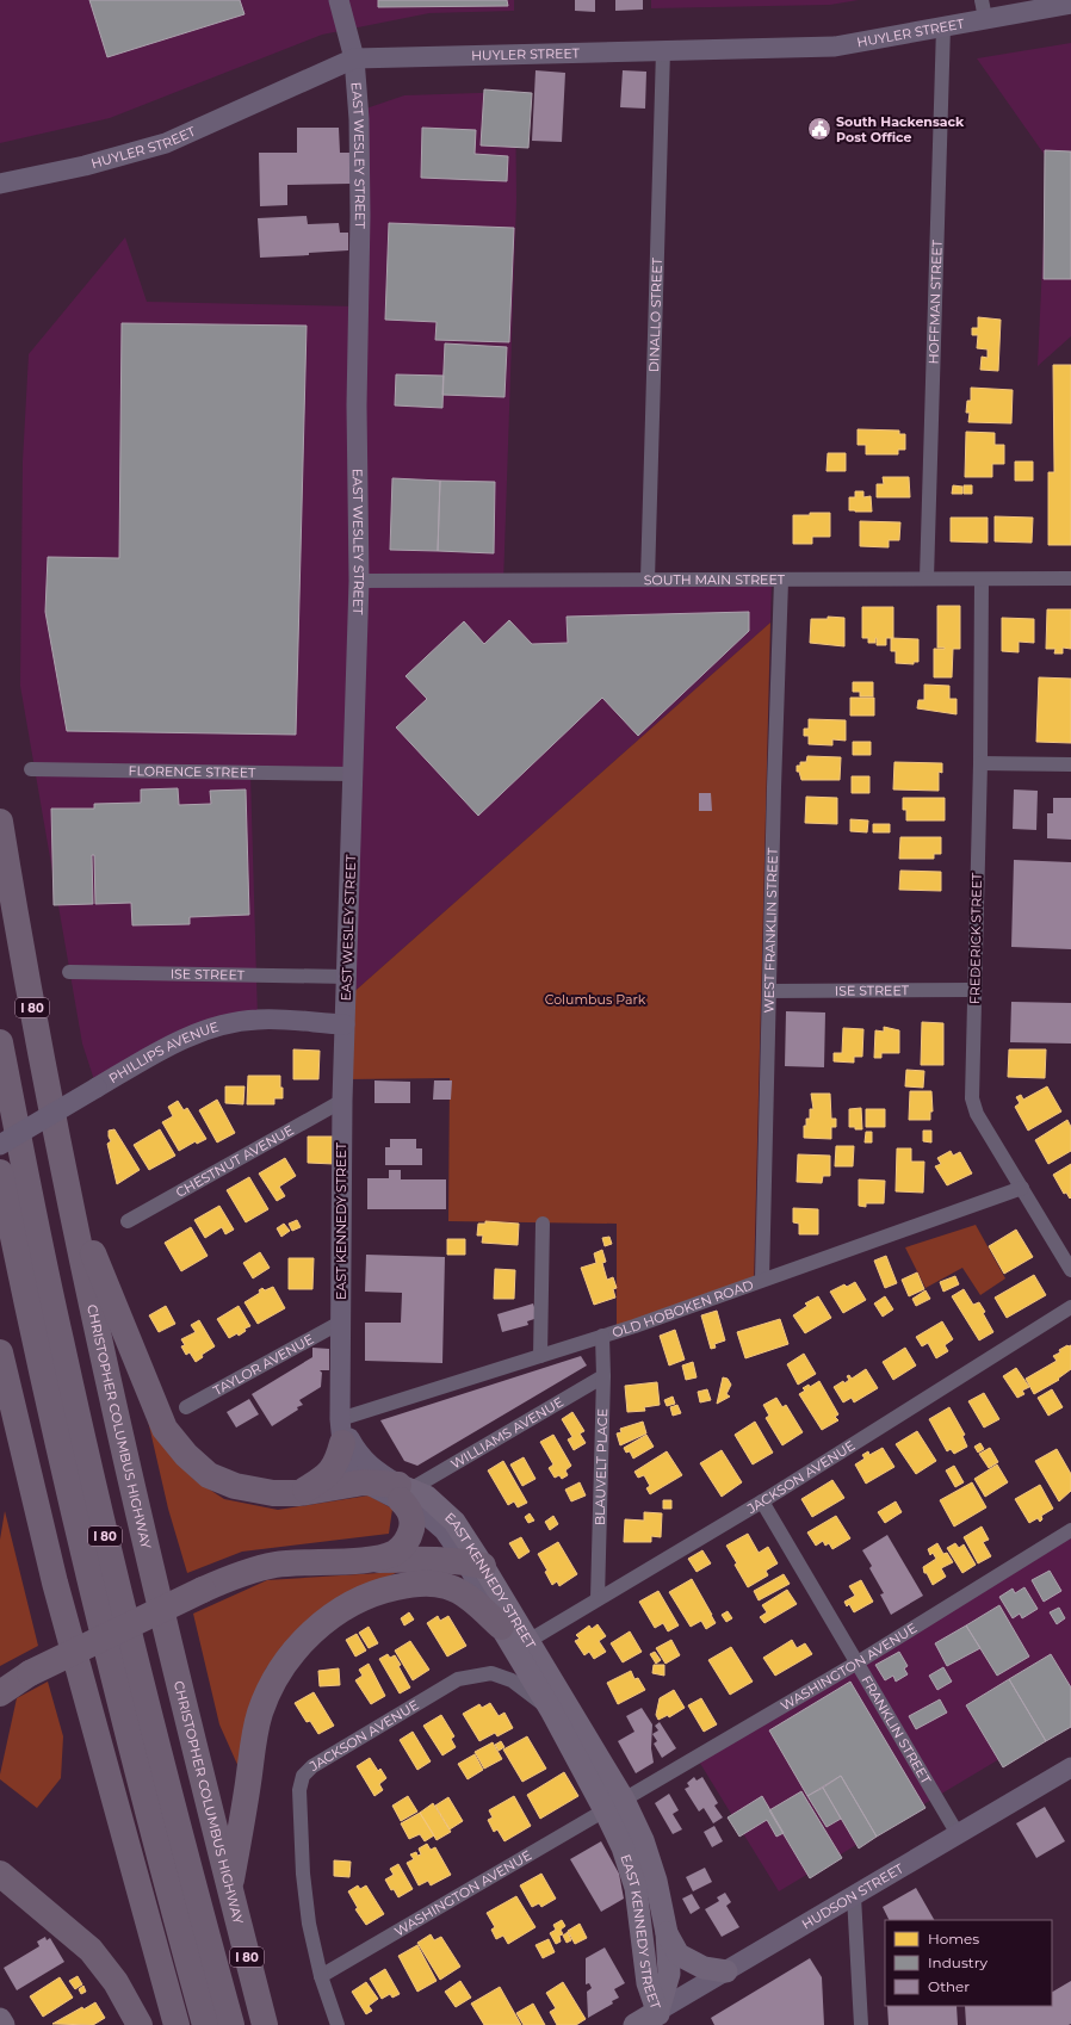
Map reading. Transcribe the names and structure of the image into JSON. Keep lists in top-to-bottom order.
{
  "streets": {
    "highway": ["I 80", "CHRISTOPHER COLUMBUS HIGHWAY"],
    "main road": ["EAST KENNEDY STREET", "HUDSON STREET"],
    "street": [
      "HUYLER STREET",
      "EAST WESLEY STREET",
      "HOFFMAN STREET",
      "DINALLO STREET",
      "SOUTH MAIN STREET",
      "FLORENCE STREET",
      "WEST FRANKLIN STREET",
      "FREDERICK STREET",
      "ISE STREET",
      "PHILLIPS AVENUE",
      "CHESTNUT AVENUE",
      "OLD HOBOKEN ROAD",
      "TAYLOR AVENUE",
      "WILLIAMS AVENUE",
      "BLAUVELT PLACE",
      "JACKSON AVENUE",
      "WASHINGTON AVENUE",
      "FRANKLIN STREET"
    ]
  },
  "crossings": [
    ["HUYLER STREET", "EAST WESLEY STREET"],
    ["HUYLER STREET", "HOFFMAN STREET"],
    ["HUYLER STREET", "DINALLO STREET"],
    ["EAST WESLEY STREET", "SOUTH MAIN STREET"],
    ["EAST WESLEY STREET", "FLORENCE STREET"],
    ["EAST WESLEY STREET", "ISE STREET"],
    ["EAST WESLEY STREET", "PHILLIPS AVENUE"],
    ["EAST WESLEY STREET", "EAST KENNEDY STREET"],
    ["HOFFMAN STREET", "SOUTH MAIN STREET"],
    ["DINALLO STREET", "SOUTH MAIN STREET"],
    ["SOUTH MAIN STREET", "WEST FRANKLIN STREET"],
    ["SOUTH MAIN STREET", "FREDERICK STREET"],
    ["WEST FRANKLIN STREET", "ISE STREET"],
    ["WEST FRANKLIN STREET", "OLD HOBOKEN ROAD"],
    ["FREDERICK STREET", "ISE STREET"],
    ["FREDERICK STREET", "OLD HOBOKEN ROAD"],
    ["PHILLIPS AVENUE", "EAST KENNEDY STREET"],
    ["CHESTNUT AVENUE", "EAST KENNEDY STREET"],
    ["EAST KENNEDY STREET", "OLD HOBOKEN ROAD"],
    ["EAST KENNEDY STREET", "TAYLOR AVENUE"],
    ["EAST KENNEDY STREET", "WILLIAMS AVENUE"],
    ["EAST KENNEDY STREET", "JACKSON AVENUE"],
    ["EAST KENNEDY STREET", "WASHINGTON AVENUE"],
    ["EAST KENNEDY STREET", "HUDSON STREET"],
    ["OLD HOBOKEN ROAD", "BLAUVELT PLACE"],
    ["WILLIAMS AVENUE", "BLAUVELT PLACE"],
    ["BLAUVELT PLACE", "JACKSON AVENUE"],
    ["JACKSON AVENUE", "WASHINGTON AVENUE"],
    ["JACKSON AVENUE", "FRANKLIN STREET"],
    ["WASHINGTON AVENUE", "FRANKLIN STREET"],
    ["FRANKLIN STREET", "HUDSON STREET"]
  ],
  "parks": ["Columbus Park"],
  "places": {
    "public building": ["South Hackensack Post Office"]
  },
  "legend": ["Homes", "Industry", "Other"]
}
